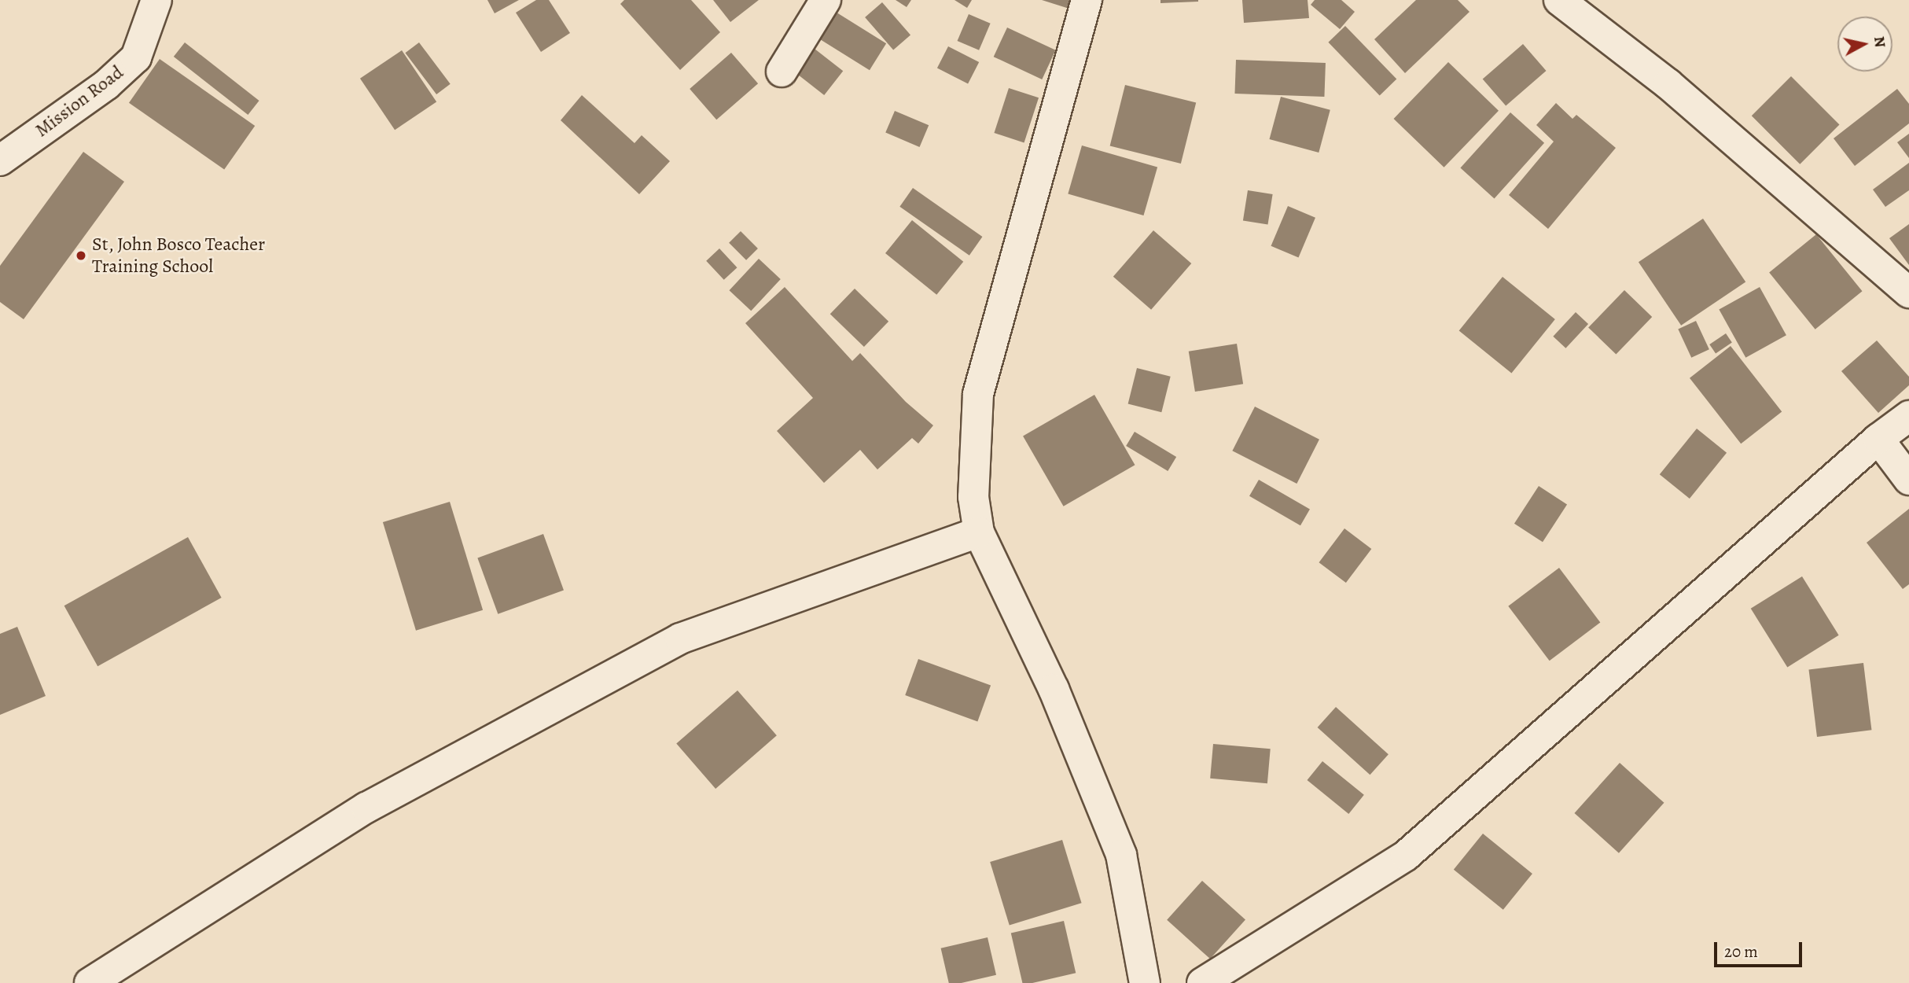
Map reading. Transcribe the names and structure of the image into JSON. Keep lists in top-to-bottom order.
{
  "streets": {
    "street": ["Mission Road"]
  },
  "places": ["St, John Bosco Teacher Training School"],
  "scale_bar": "20 m",
  "north": "right"
}
